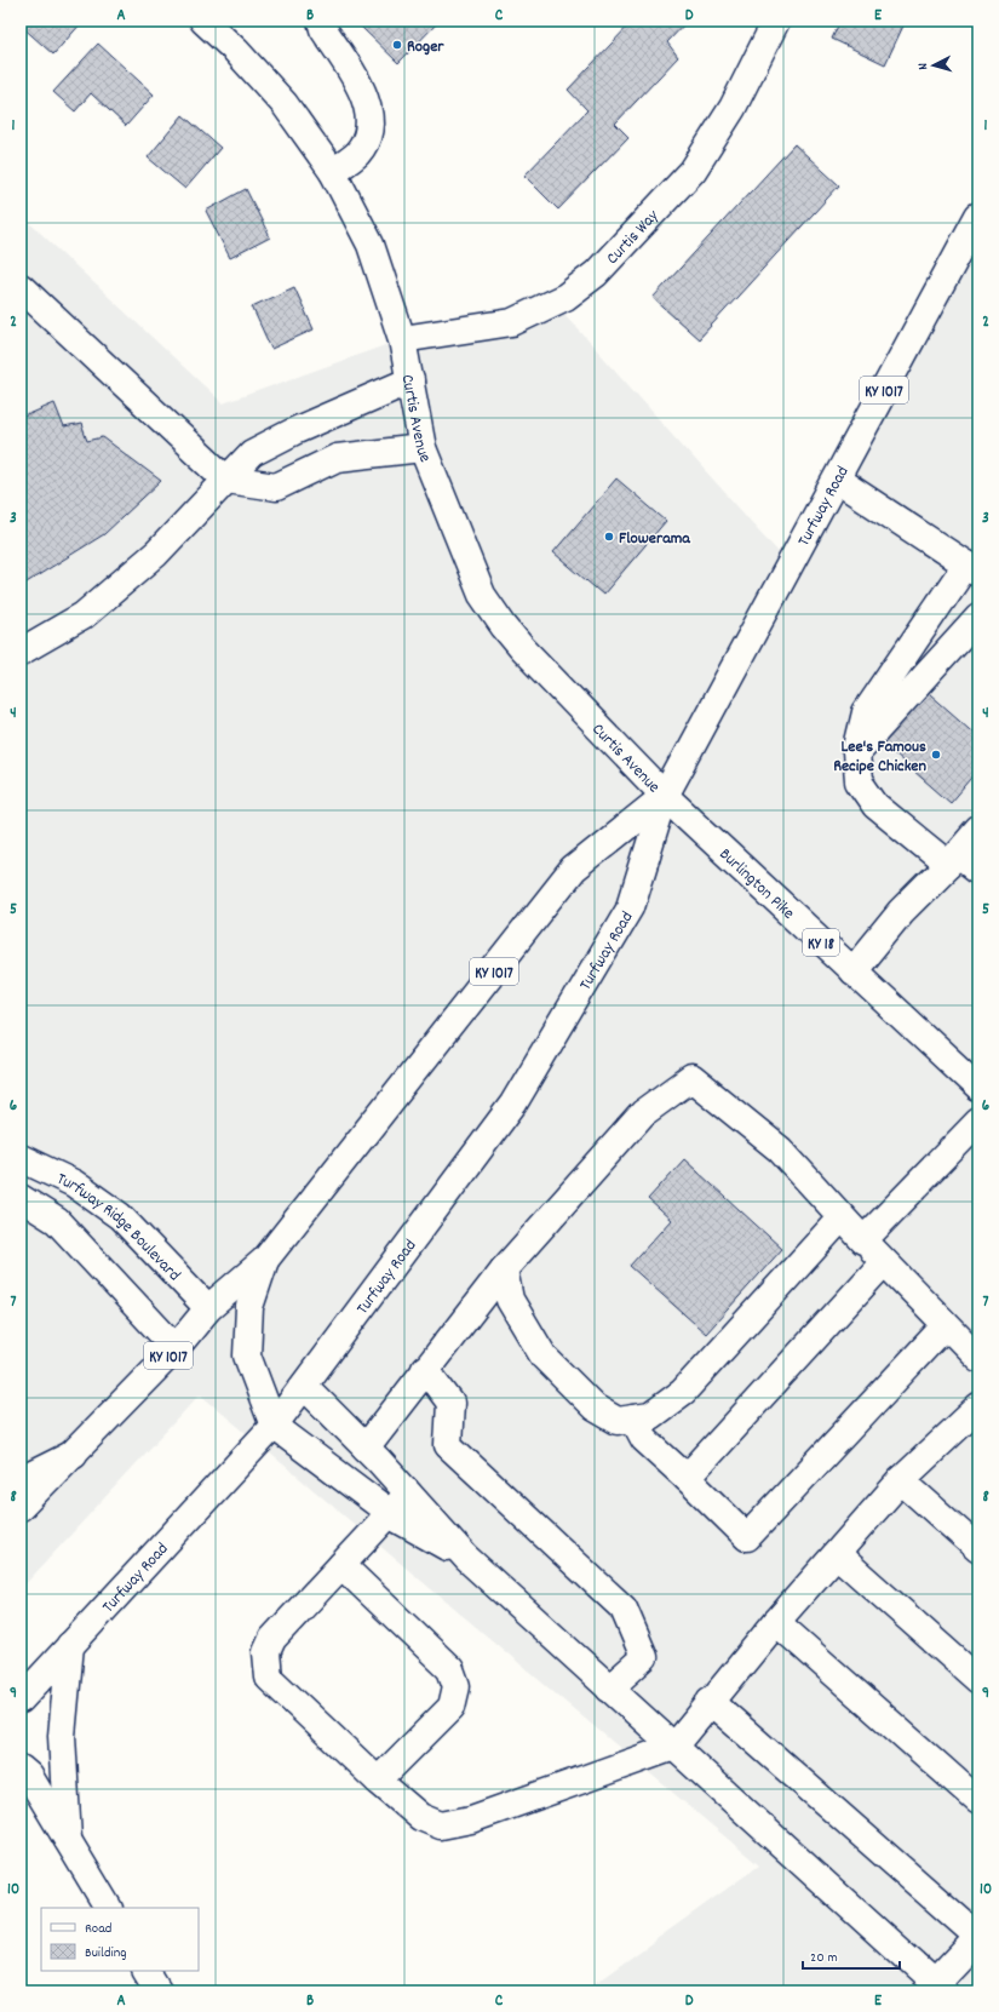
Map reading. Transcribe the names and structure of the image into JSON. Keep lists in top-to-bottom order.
{
  "streets": {
    "main road": [
      "Curtis Way",
      "KY 1017",
      "Curtis Avenue",
      "Turfway Road",
      "Burlington Pike",
      "KY 18",
      "Turfway Ridge Boulevard"
    ]
  },
  "crossings": [
    ["Curtis Way", "Curtis Avenue"],
    ["Curtis Avenue", "Turfway Road"],
    ["Curtis Avenue", "Burlington Pike"],
    ["Turfway Road", "Burlington Pike"],
    ["Turfway Road", "Turfway Ridge Boulevard"]
  ],
  "places": ["Roger", "Flowerama", "Lee's Famous Recipe Chicken"],
  "legend": ["Road", "Building"],
  "scale_bar": "20 m",
  "north": "left",
  "grid": {
    "columns": [
      "A",
      "B",
      "C",
      "D",
      "E"
    ],
    "rows": [
      "1",
      "2",
      "3",
      "4",
      "5",
      "6",
      "7",
      "8",
      "9",
      "10"
    ]
  }
}
